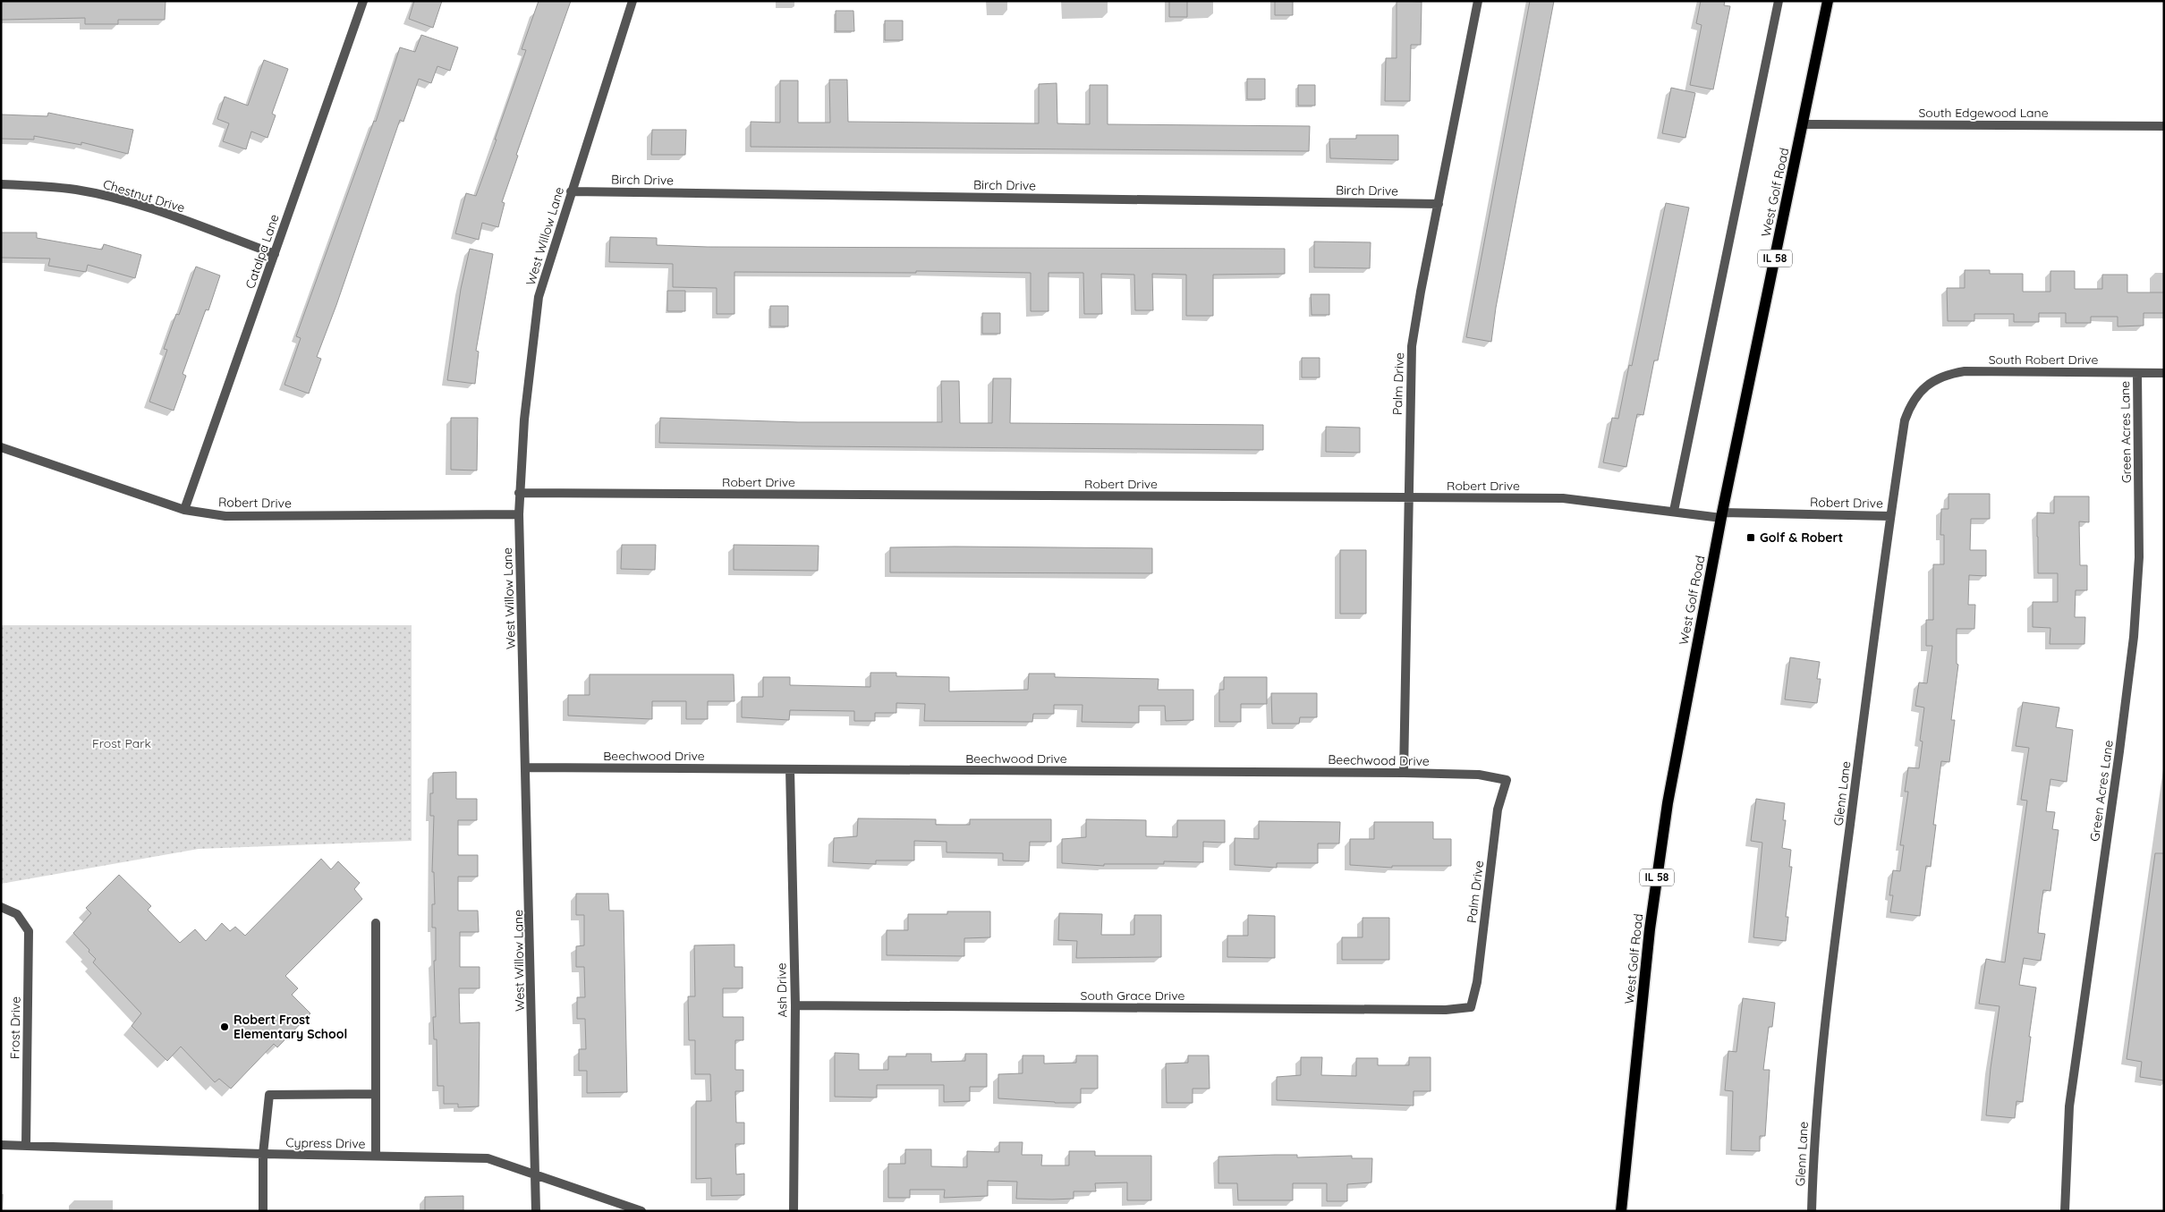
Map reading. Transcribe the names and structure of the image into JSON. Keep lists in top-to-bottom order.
{
  "streets": {
    "main road": ["West Golf Road", "IL 58"],
    "street": [
      "South Edgewood Lane",
      "Birch Drive",
      "Chestnut Drive",
      "West Willow Lane",
      "Catalpa Lane",
      "South Robert Drive",
      "Palm Drive",
      "Green Acres Lane",
      "Robert Drive",
      "Beechwood Drive",
      "Glenn Lane",
      "Ash Drive",
      "South Grace Drive",
      "Frost Drive",
      "Cypress Drive"
    ]
  },
  "crossings": [
    ["South Edgewood Lane", "West Golf Road"],
    ["Birch Drive", "West Willow Lane"],
    ["Birch Drive", "Palm Drive"],
    ["West Golf Road", "Robert Drive"],
    ["Chestnut Drive", "Catalpa Lane"],
    ["West Willow Lane", "Robert Drive"],
    ["West Willow Lane", "Beechwood Drive"],
    ["West Willow Lane", "Cypress Drive"],
    ["Catalpa Lane", "Robert Drive"],
    ["South Robert Drive", "Green Acres Lane"],
    ["South Robert Drive", "Glenn Lane"],
    ["Palm Drive", "Robert Drive"],
    ["Palm Drive", "Beechwood Drive"],
    ["Palm Drive", "South Grace Drive"],
    ["Robert Drive", "Glenn Lane"],
    ["Beechwood Drive", "Ash Drive"],
    ["Ash Drive", "South Grace Drive"],
    ["Frost Drive", "Cypress Drive"]
  ],
  "parks": ["Frost Park"],
  "places": {
    "transit": ["Golf & Robert"],
    "other": ["Robert Frost Elementary School"]
  }
}
